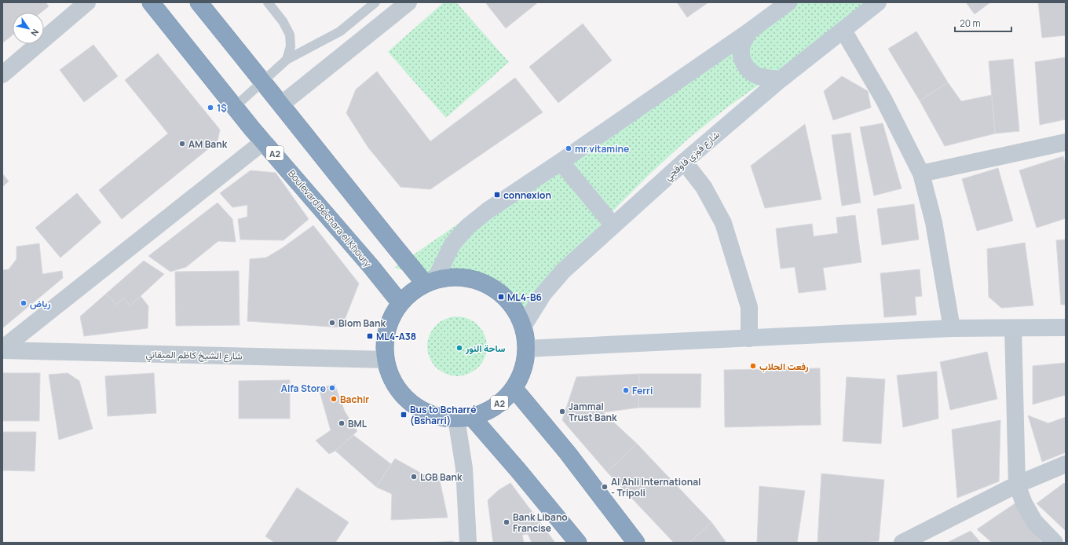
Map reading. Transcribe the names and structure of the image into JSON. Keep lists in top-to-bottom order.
{
  "streets": {
    "highway": ["A2", "Boulevard Béchara el Khoury"],
    "street": ["شارع فوزي قاوقجي", "شارع الشيخ كاظم الميقاتي"]
  },
  "crossings": [
    ["A2", "شارع فوزي قاوقجي"],
    ["A2", "Boulevard Béchara el Khoury"],
    ["A2", "شارع الشيخ كاظم الميقاتي"]
  ],
  "places": {
    "other": [
      "1$",
      "AM Bank",
      "mr.vitamine",
      "رياض",
      "Blom Bank",
      "ساحة النور",
      "رفعت الحلاب",
      "Alfa Store",
      "Ferri",
      "Bachir",
      "Jammal Trust Bank",
      "BML",
      "LGB Bank",
      "Al Ahli International - Tripoli",
      "Bank Libano Francise"
    ],
    "transit": [
      "connexion",
      "ML4-B6",
      "ML4-A38",
      "Bus to Bcharré (Bsharri)"
    ]
  },
  "scale_bar": "20 m",
  "north": "bottom right"
}
